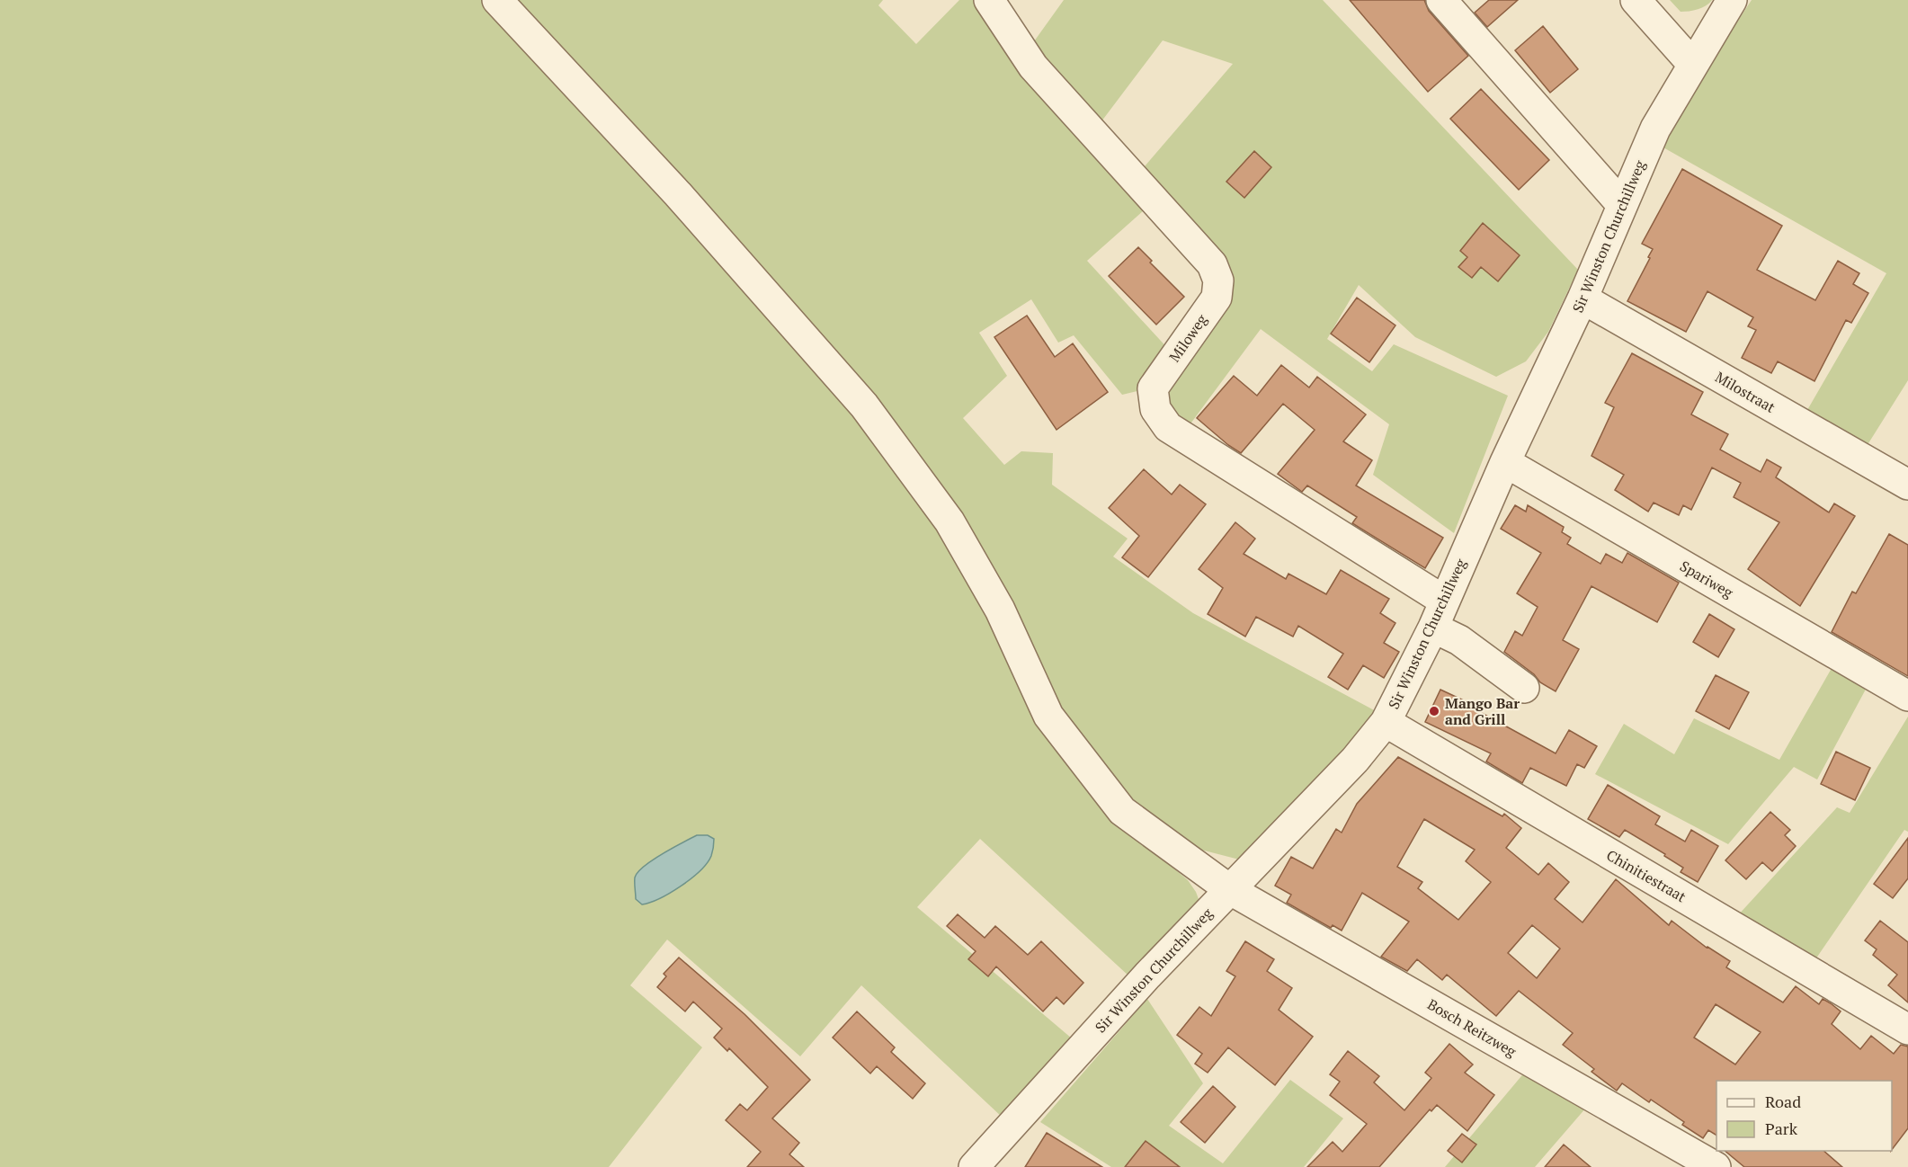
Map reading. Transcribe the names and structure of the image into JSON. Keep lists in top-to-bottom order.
{
  "streets": {
    "street": [
      "Sir Winston Churchillweg",
      "Miloweg",
      "Milostraat",
      "Spariweg",
      "Chinitiestraat",
      "Bosch Reitzweg"
    ]
  },
  "crossings": [
    ["Sir Winston Churchillweg", "Miloweg"],
    ["Sir Winston Churchillweg", "Milostraat"],
    ["Sir Winston Churchillweg", "Spariweg"],
    ["Sir Winston Churchillweg", "Chinitiestraat"],
    ["Sir Winston Churchillweg", "Bosch Reitzweg"]
  ],
  "places": ["Mango Bar and Grill"],
  "legend": ["Road", "Park"]
}
